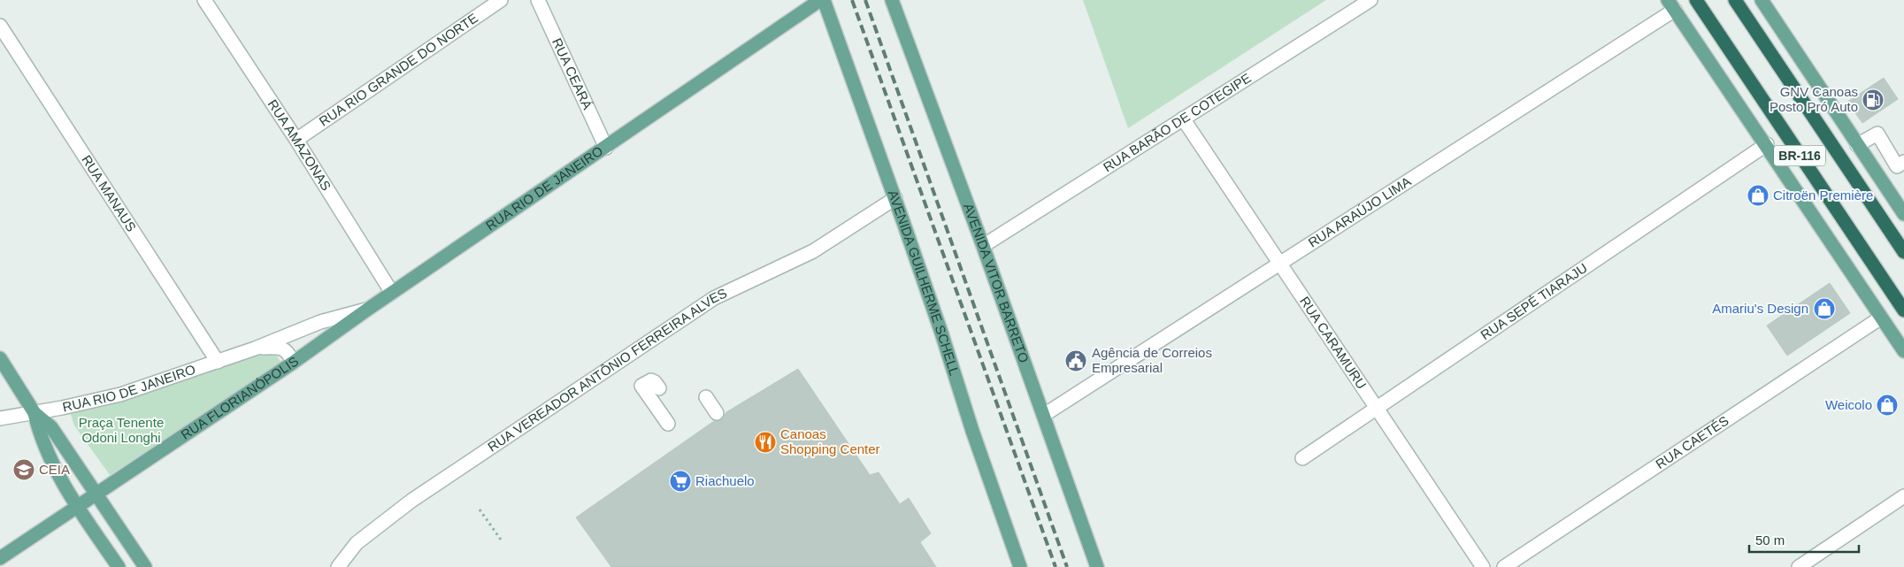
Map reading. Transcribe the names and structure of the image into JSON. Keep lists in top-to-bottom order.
{
  "streets": {
    "highway": ["BR-116"],
    "main road": [
      "RUA RIO DE JANEIRO",
      "AVENIDA GUILHERME SCHELL",
      "AVENIDA VITOR BARRETO",
      "RUA FLORIANÓPOLIS"
    ],
    "street": [
      "RUA RIO GRANDE DO NORTE",
      "RUA CEARÁ",
      "RUA BARÃO DE COTEGIPE",
      "RUA AMAZONAS",
      "RUA MANAUS",
      "RUA ARAÚJO LIMA",
      "RUA SEPÉ TIARAJU",
      "RUA CARAMURU",
      "RUA VEREADOR ANTÔNIO FERREIRA ALVES",
      "RUA CAETÉS"
    ]
  },
  "crossings": [
    ["RUA RIO GRANDE DO NORTE", "RUA AMAZONAS"],
    ["RUA CEARÁ", "RUA RIO DE JANEIRO"],
    ["RUA BARÃO DE COTEGIPE", "AVENIDA VITOR BARRETO"],
    ["RUA BARÃO DE COTEGIPE", "RUA CARAMURU"],
    ["RUA AMAZONAS", "RUA RIO DE JANEIRO"],
    ["RUA RIO DE JANEIRO", "RUA MANAUS"],
    ["RUA RIO DE JANEIRO", "RUA FLORIANÓPOLIS"],
    ["RUA ARAÚJO LIMA", "AVENIDA VITOR BARRETO"],
    ["RUA ARAÚJO LIMA", "RUA CARAMURU"],
    ["AVENIDA GUILHERME SCHELL", "RUA VEREADOR ANTÔNIO FERREIRA ALVES"],
    ["RUA SEPÉ TIARAJU", "RUA CARAMURU"]
  ],
  "parks": ["Praça Tenente Odoni Longhi"],
  "places": {
    "fuel station": ["GNV Canoas Posto Pró Auto"],
    "shop": ["Citroën Première", "Amariu's Design", "Weicolo"],
    "public building": ["Agência de Correios Empresarial"],
    "restaurant": ["Canoas Shopping Center"],
    "school or university": ["CEIA"],
    "supermarket": ["Riachuelo"]
  },
  "scale_bar": "50 m"
}
